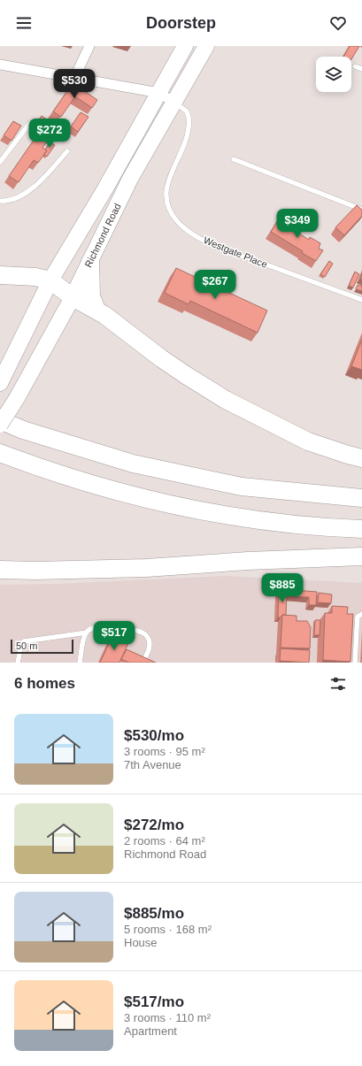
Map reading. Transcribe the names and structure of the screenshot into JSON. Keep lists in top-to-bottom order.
{
  "streets": {
    "highway": ["Richmond Road"],
    "lane": ["Westgate Place"]
  },
  "crossings": [
    ["Richmond Road", "Westgate Place"]
  ],
  "scale_bar": "50 m",
  "page": {
    "header": "Doorstep",
    "price": [
      "$530",
      "$272",
      "$349",
      "$267",
      "$885",
      "$517"
    ],
    "scale": "50 m",
    "heading": "6 homes",
    "list": [
      {
        "name": "$530/mo",
        "note": "3 rooms · 95 m² · 7th Avenue"
      },
      {
        "name": "$272/mo",
        "note": "2 rooms · 64 m² · Richmond Road"
      },
      {
        "name": "$885/mo",
        "note": "5 rooms · 168 m² · House"
      },
      {
        "name": "$517/mo",
        "note": "3 rooms · 110 m² · Apartment"
      }
    ]
  }
}
